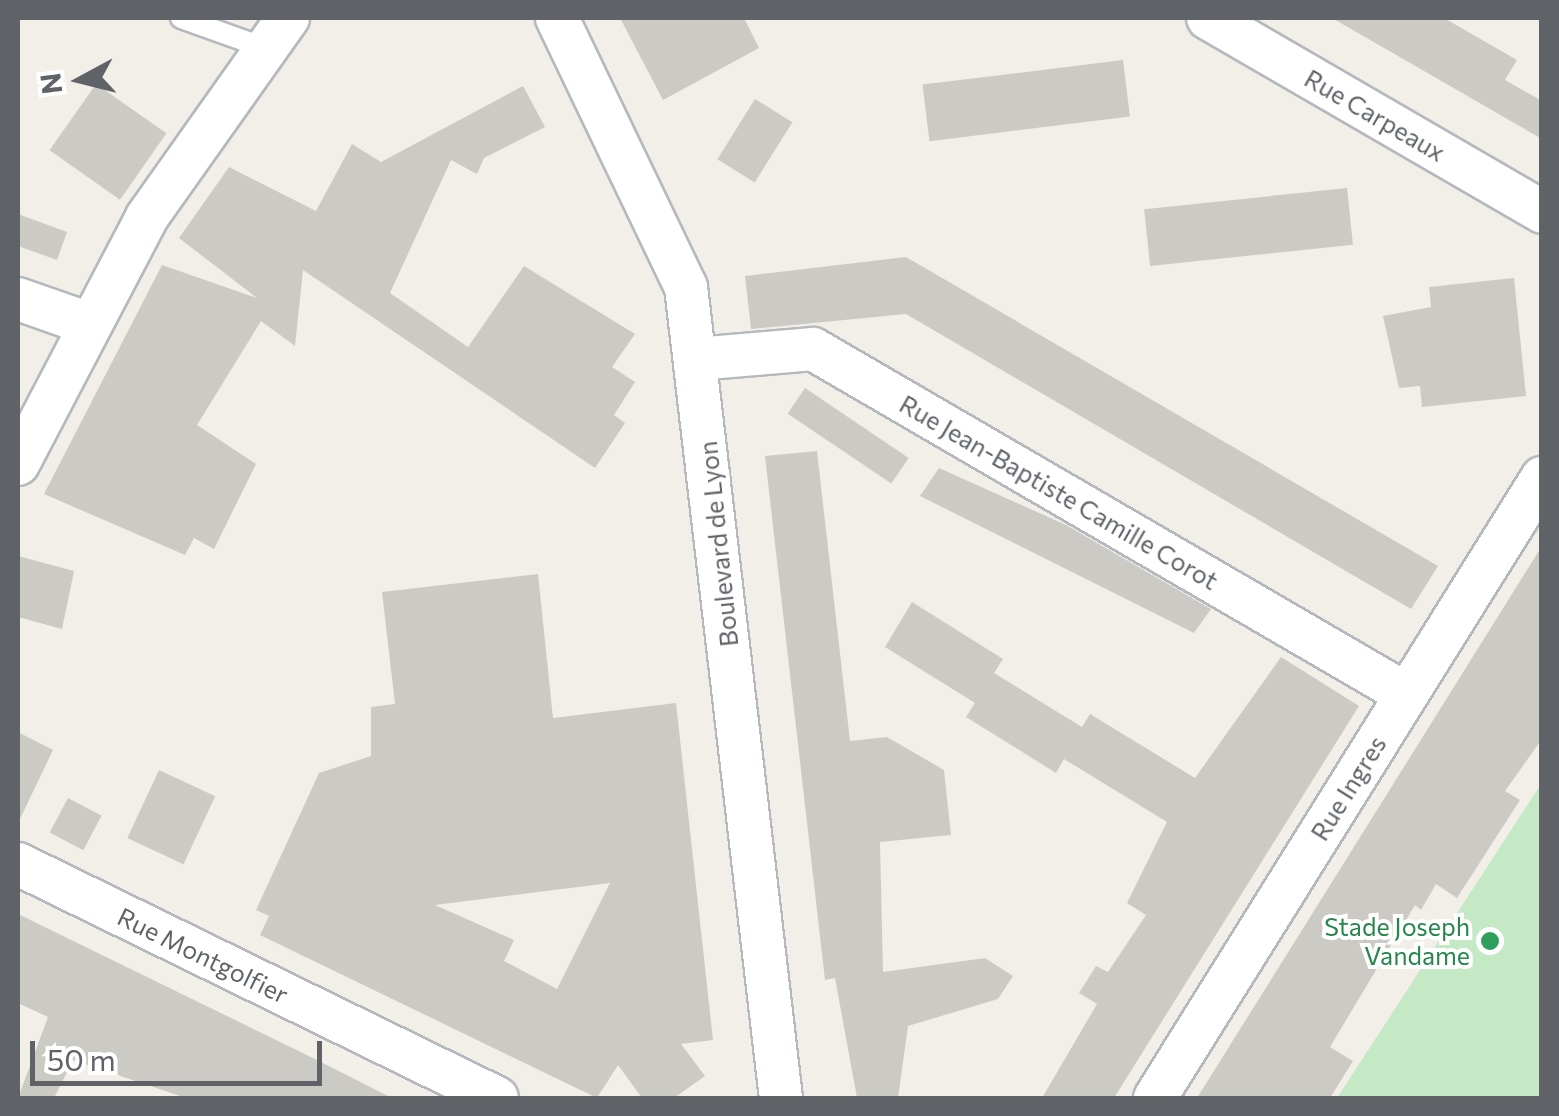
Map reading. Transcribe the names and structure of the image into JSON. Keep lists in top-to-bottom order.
{
  "streets": {
    "street": [
      "Rue Carpeaux",
      "Rue Jean-Baptiste Camille Corot",
      "Boulevard de Lyon",
      "Rue Ingres",
      "Rue Montgolfier"
    ]
  },
  "crossings": [
    ["Rue Jean-Baptiste Camille Corot", "Boulevard de Lyon"],
    ["Rue Jean-Baptiste Camille Corot", "Rue Ingres"]
  ],
  "places": ["Stade Joseph Vandame"],
  "scale_bar": "50 m",
  "north": "left"
}
